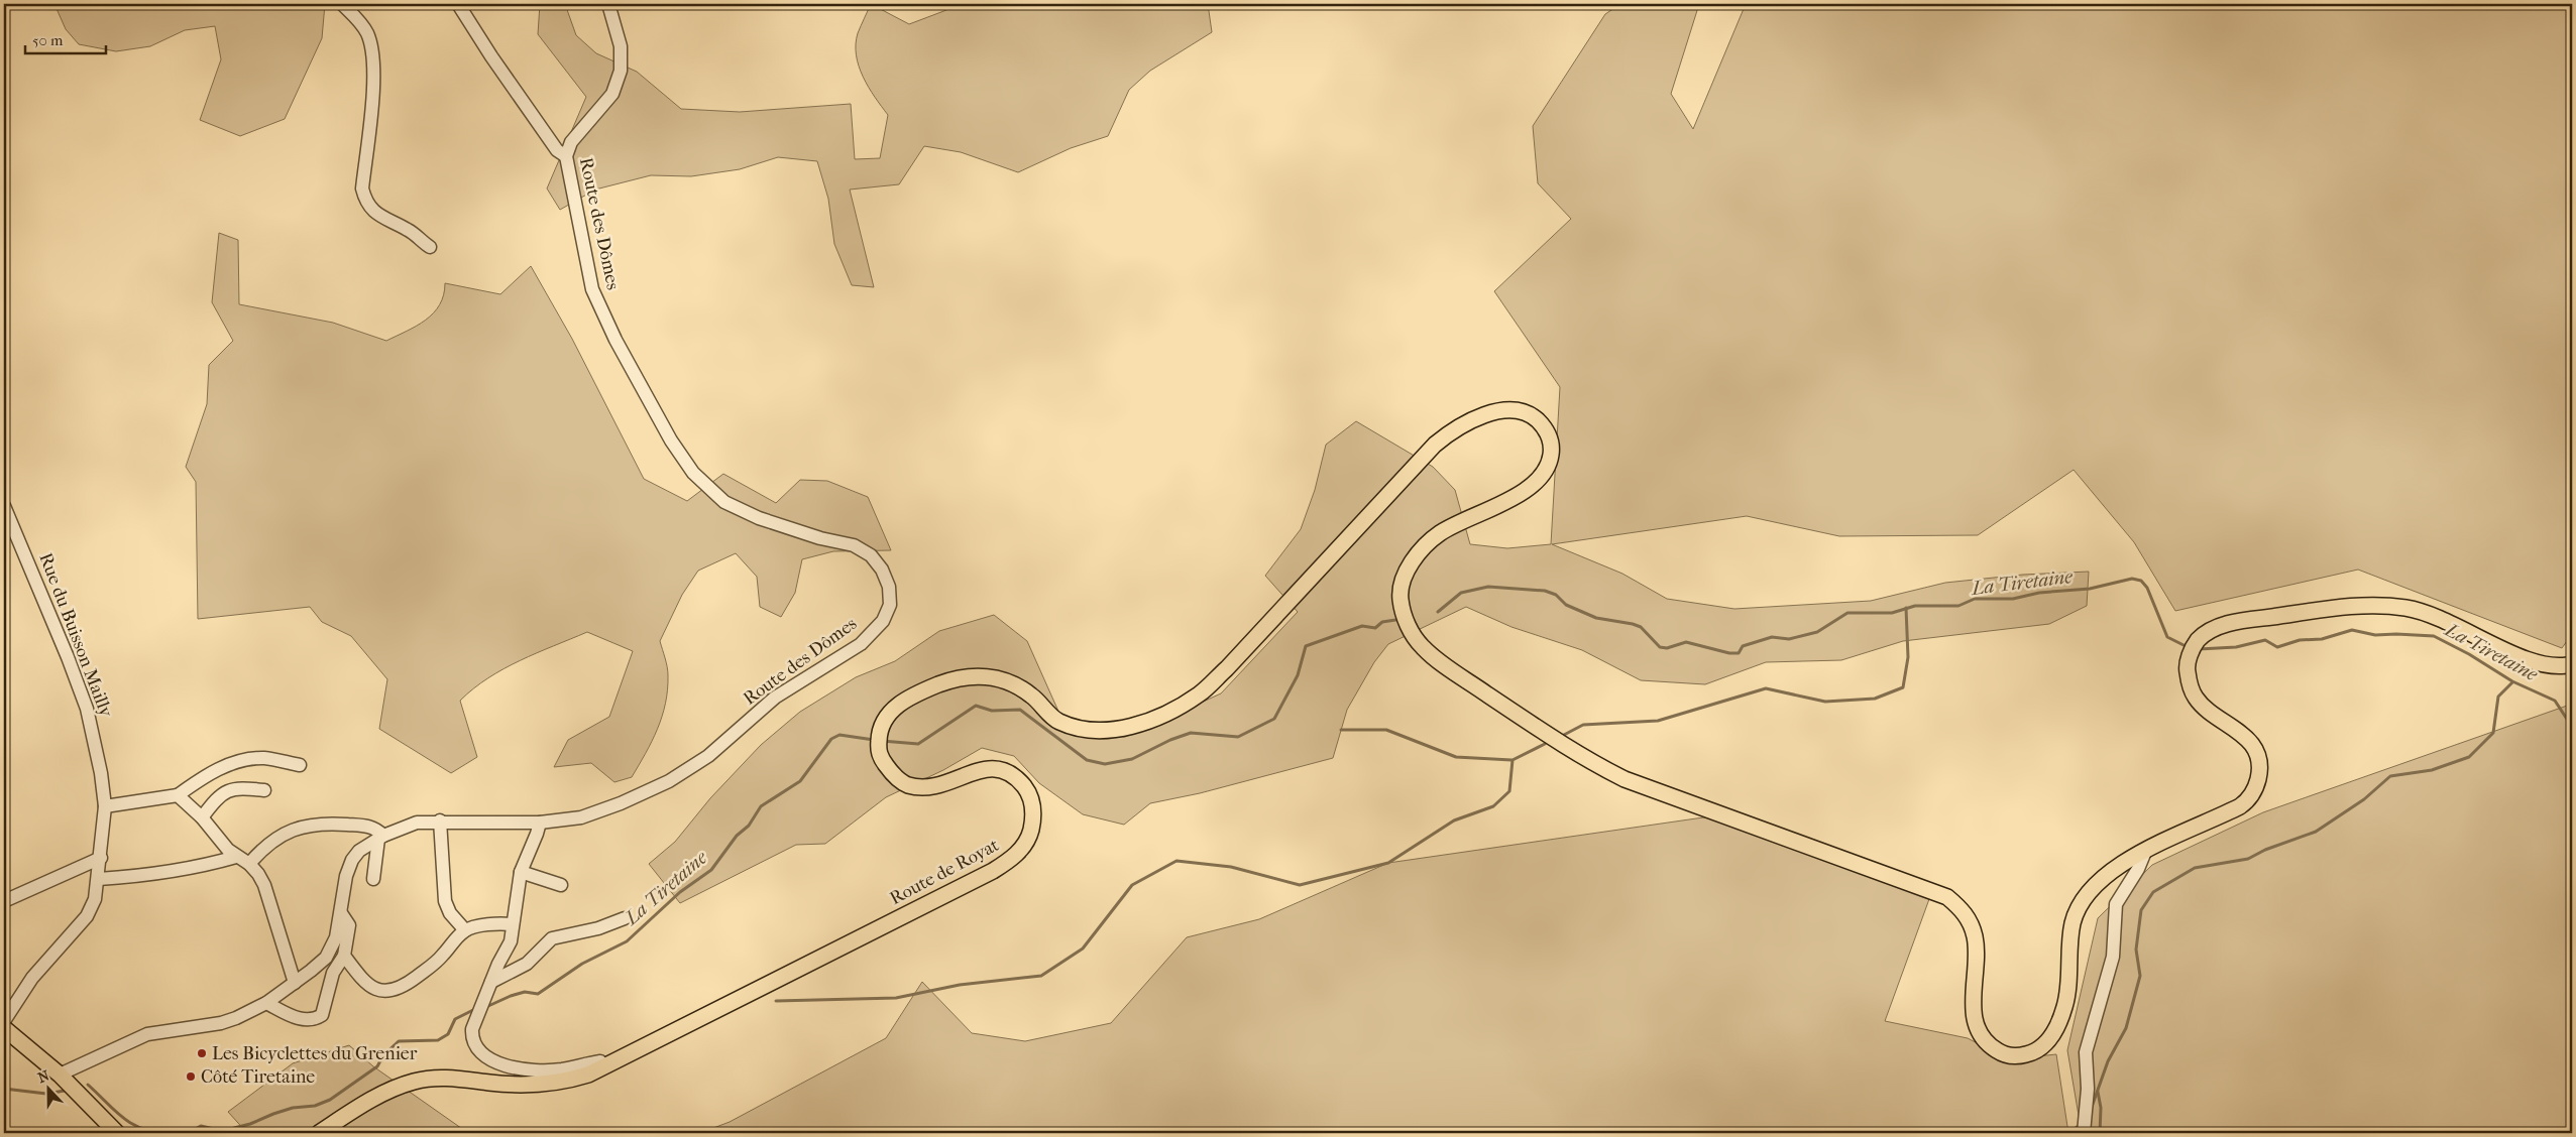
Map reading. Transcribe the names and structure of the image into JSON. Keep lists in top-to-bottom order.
{
  "streets": {
    "main road": ["Route de Royat"],
    "street": ["Route des Dômes", "Rue du Buisson Mailly"]
  },
  "water": ["La Tiretaine"],
  "places": ["Les Bicyclettes du Grenier", "Côté Tiretaine"],
  "scale_bar": "50 m",
  "north": "top"
}
